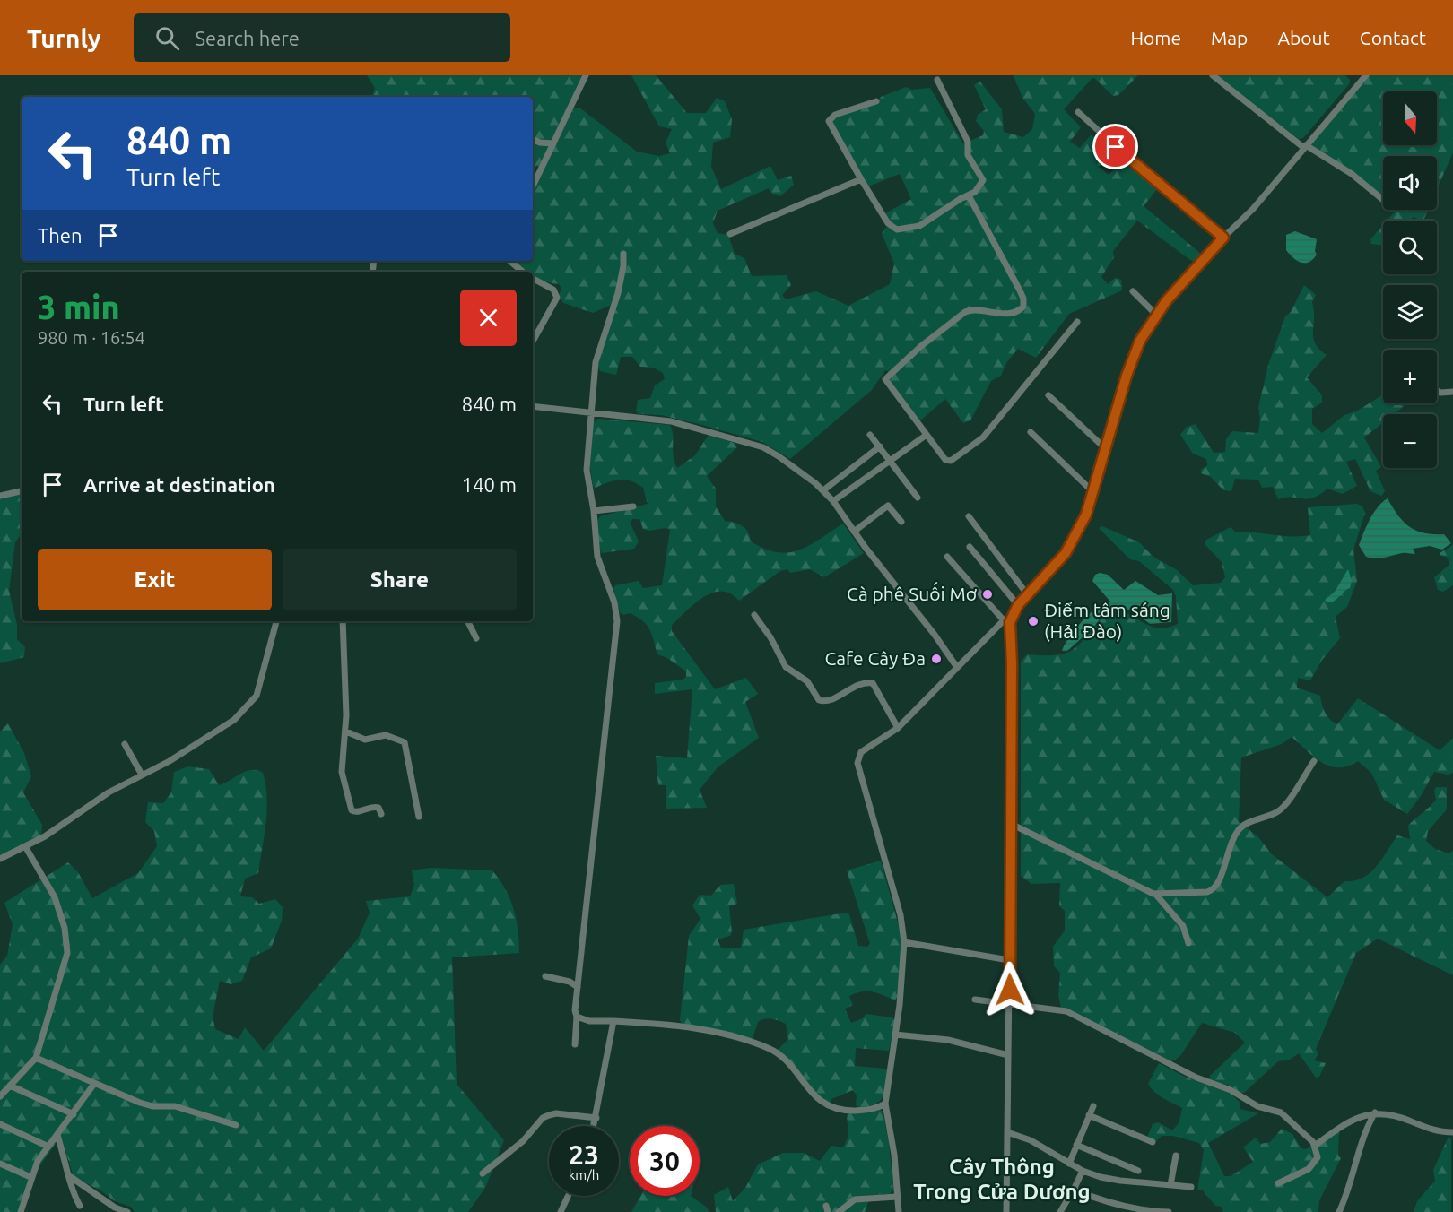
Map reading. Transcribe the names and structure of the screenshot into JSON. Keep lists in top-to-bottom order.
{
  "districts": ["Cây Thông Trong Cửa Dương"],
  "places": ["Cà phê Suối Mơ", "Điểm tâm sáng (Hải Đào)", "Cafe Cây Đa"],
  "north": "bottom",
  "page": {
    "header": "Turnly",
    "search": "Search here",
    "nav": [
      "Home",
      "Map",
      "About",
      "Contact"
    ],
    "map_buttons": ["+", "−"],
    "turn": ["840 m", "Turn left"],
    "then": "Then",
    "heading": ["3 min", "980 m · 16:54"],
    "list": [
      {
        "name": "Turn left",
        "value": "840 m"
      },
      {
        "name": "Arrive at destination",
        "value": "140 m"
      }
    ],
    "buttons": ["Exit", "Share"],
    "speed": "23 km/h",
    "limit": "30"
  }
}
